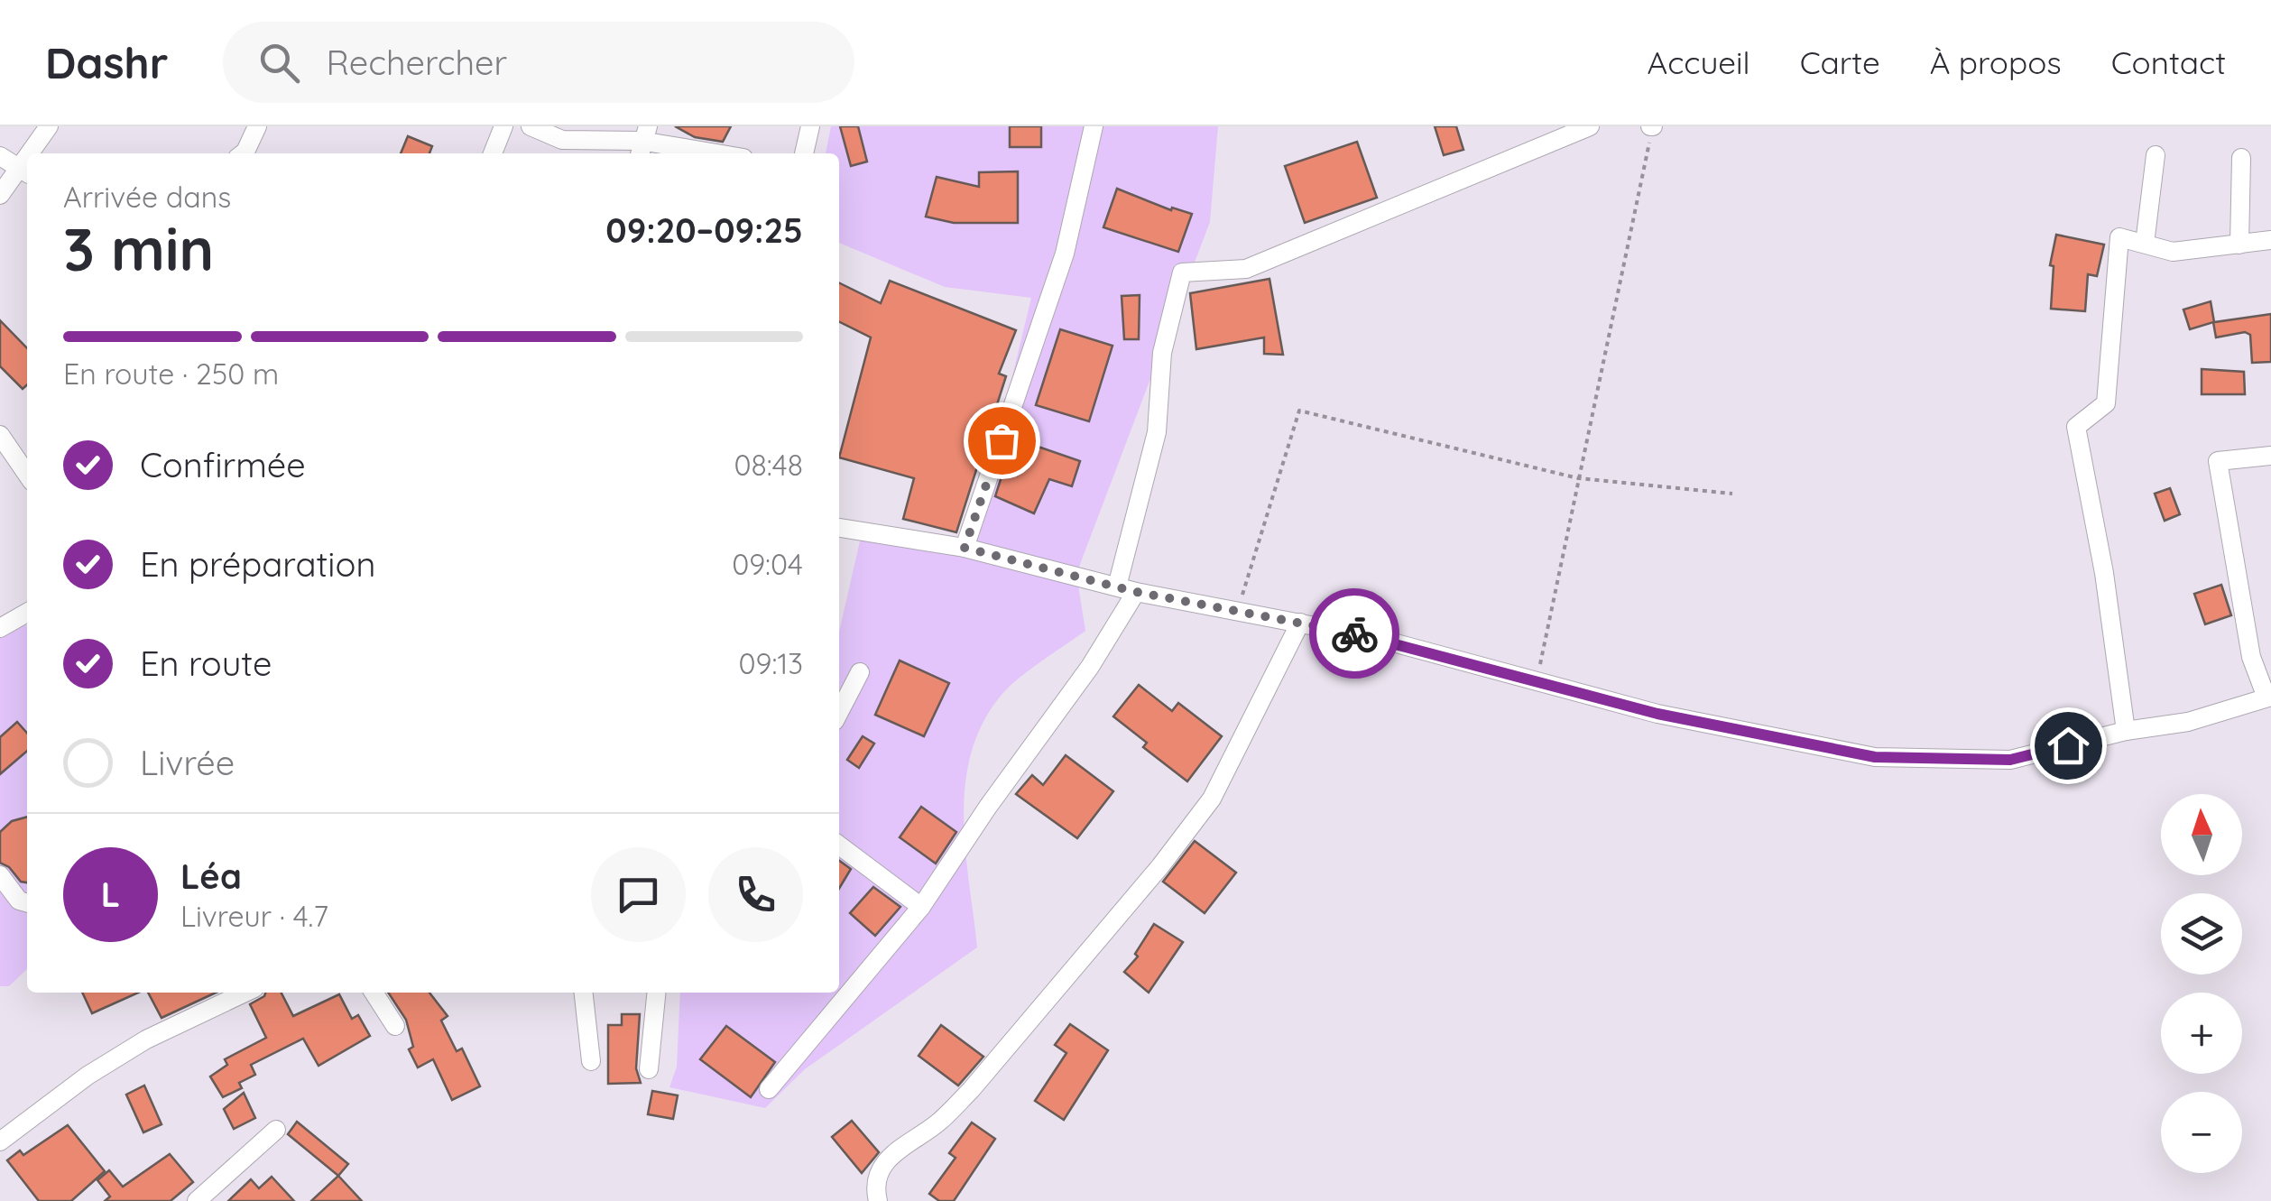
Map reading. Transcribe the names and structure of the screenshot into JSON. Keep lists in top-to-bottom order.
{
  "north": "top",
  "page": {
    "header": "Dashr",
    "search": "Rechercher",
    "nav": [
      "Accueil",
      "Carte",
      "À propos",
      "Contact"
    ],
    "heading": ["3 min", "Arrivée dans", "09:20–09:25"],
    "panel": ["Léa", "Livreur · 4.7"],
    "bar": "En route · 250 m",
    "list": [
      ["Confirmée", "08:48"],
      ["En préparation", "09:04"],
      ["En route", "09:13"],
      "Livrée"
    ],
    "map_buttons": ["+", "−"],
    "round": "L"
  }
}
